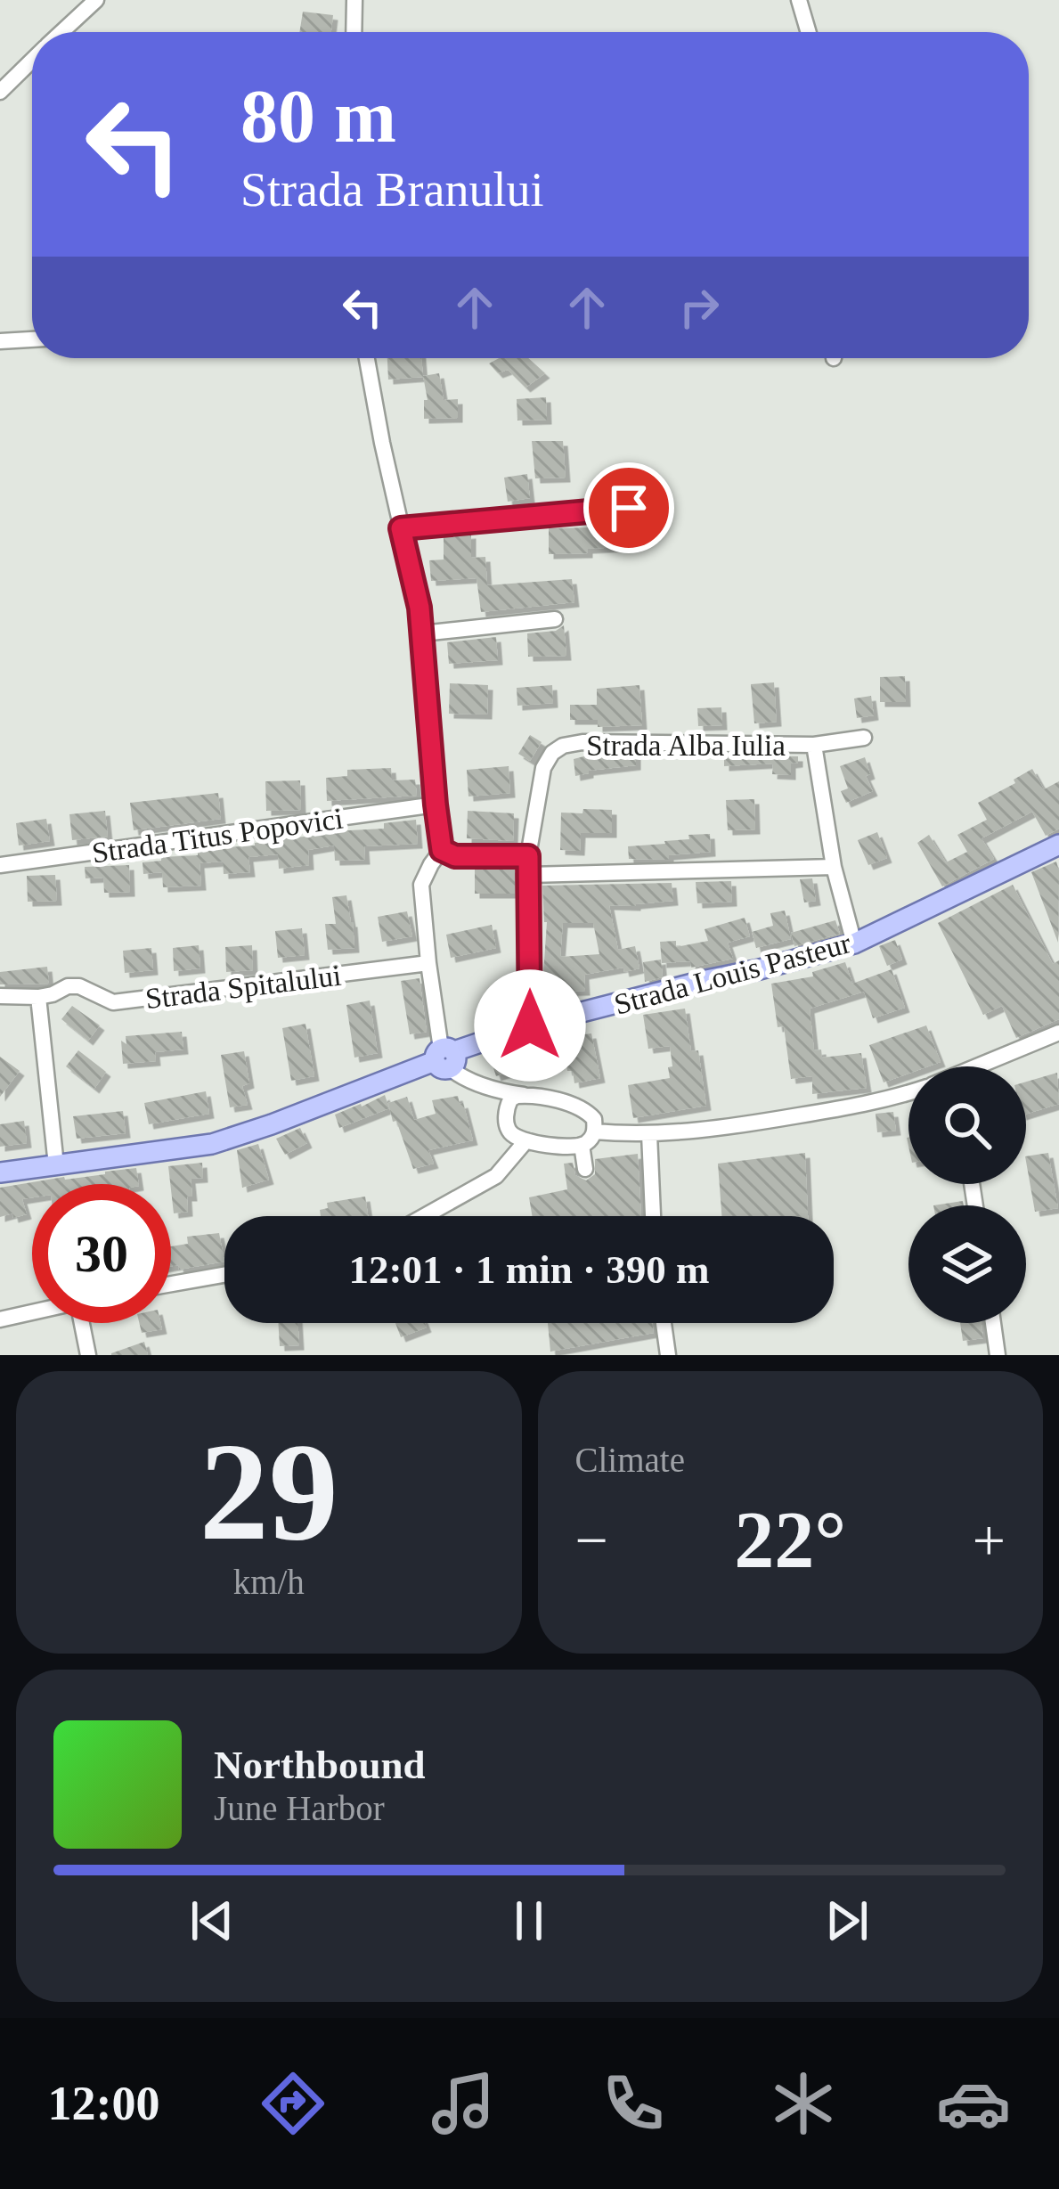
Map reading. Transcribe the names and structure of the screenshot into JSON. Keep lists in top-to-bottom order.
{
  "streets": {
    "main road": ["Strada Louis Pasteur"],
    "street": ["Strada Alba Iulia", "Strada Titus Popovici", "Strada Spitalului"]
  },
  "crossings": [
    ["Strada Alba Iulia", "Strada Louis Pasteur"]
  ],
  "page": {
    "turn": ["80 m", "Strada Branului"],
    "limit": "30",
    "trip": "12:01 · 1 min · 390 m",
    "tile": [
      ["29", "km/h"],
      "Climate"
    ],
    "heat": ["−", "22°", "+"],
    "song": ["Northbound", "June Harbor"],
    "tabs": "12:00"
  }
}
